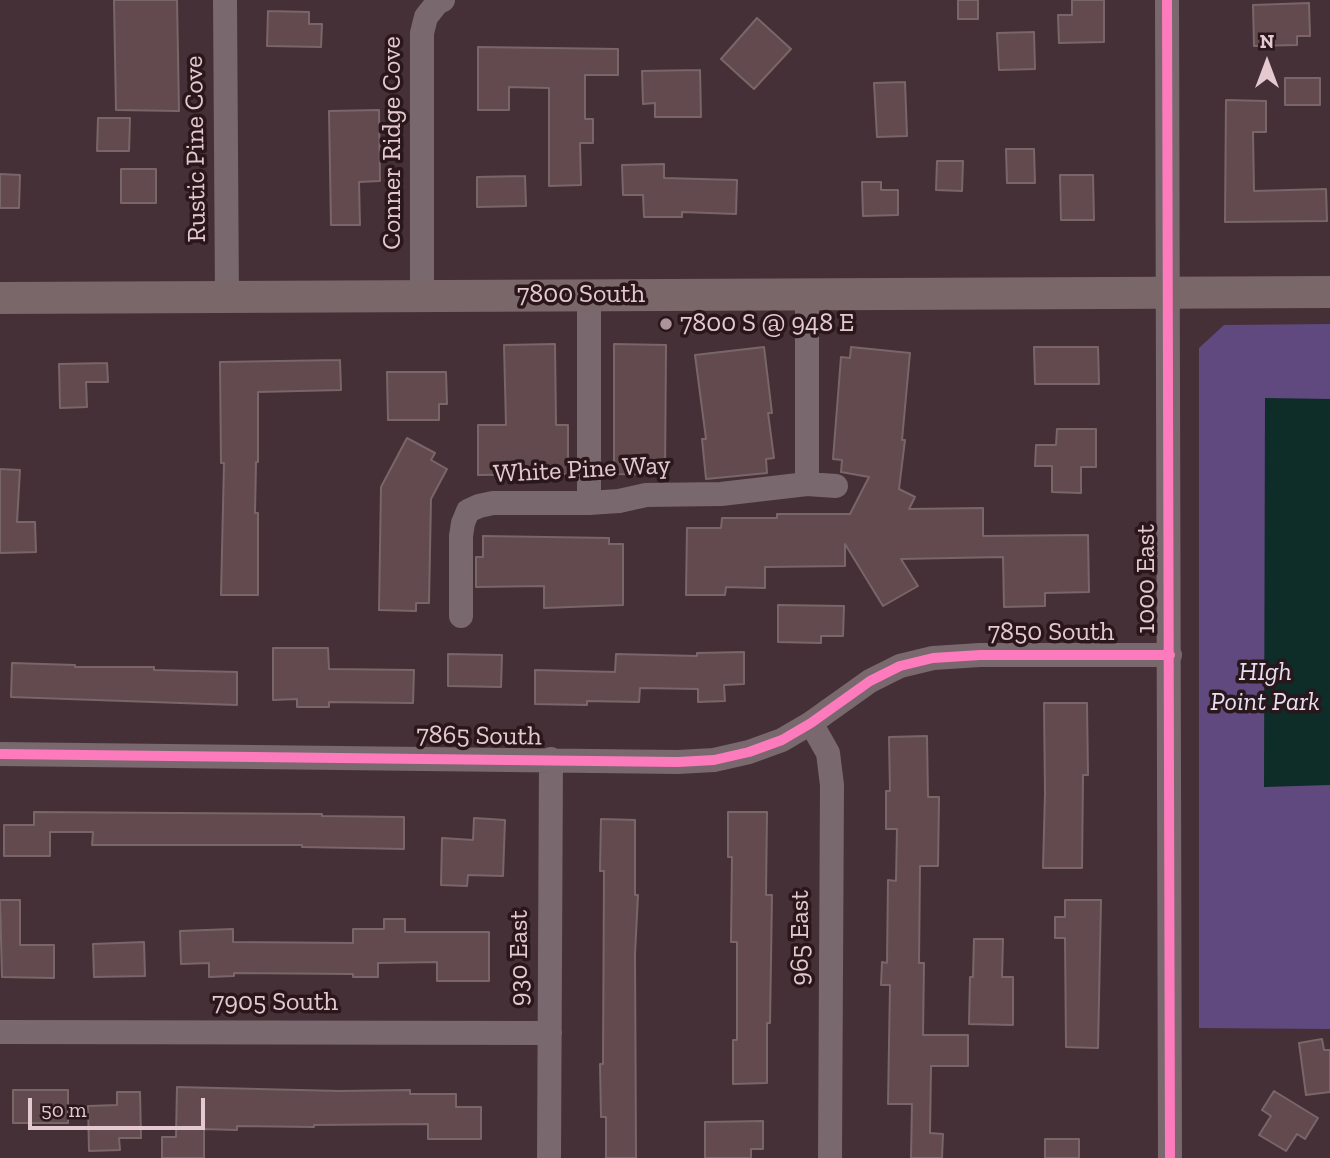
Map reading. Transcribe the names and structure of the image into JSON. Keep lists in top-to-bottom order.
{
  "streets": {
    "main road": ["7800 South"],
    "street": [
      "Conner Ridge Cove",
      "Rustic Pine Cove",
      "White Pine Way",
      "1000 East",
      "7850 South",
      "7865 South",
      "965 East",
      "930 East",
      "7905 South"
    ]
  },
  "crossings": [
    ["Conner Ridge Cove", "7800 South"],
    ["Rustic Pine Cove", "7800 South"],
    ["7800 South", "1000 East"],
    ["1000 East", "7850 South"],
    ["7850 South", "7865 South"],
    ["7865 South", "965 East"],
    ["7865 South", "930 East"],
    ["930 East", "7905 South"]
  ],
  "parks": ["HIgh Point Park"],
  "places": ["7800 S @ 948 E"],
  "scale_bar": "50 m",
  "north": "top"
}
